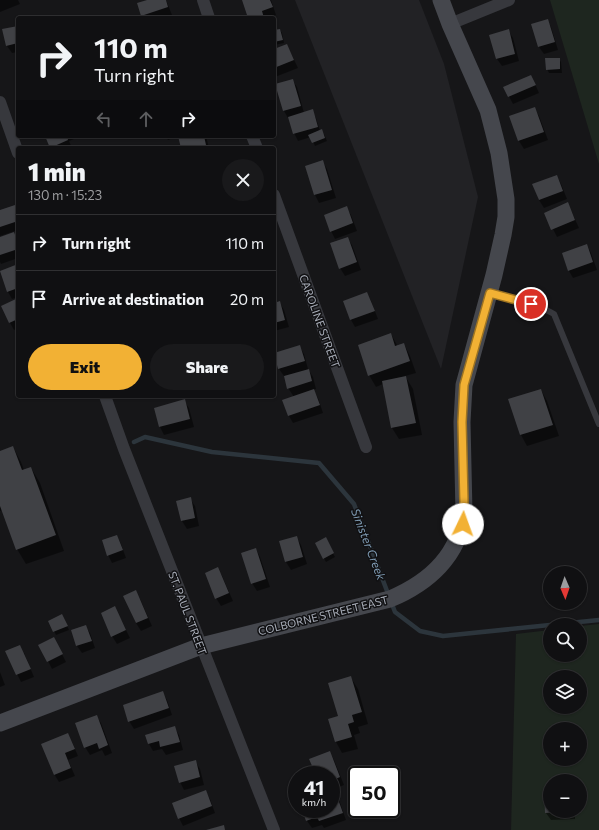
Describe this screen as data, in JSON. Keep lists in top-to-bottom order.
{
  "streets": {
    "main road": ["COLBORNE STREET EAST"],
    "street": ["CAROLINE STREET", "ST. PAUL STREET"]
  },
  "crossings": [
    ["ST. PAUL STREET", "COLBORNE STREET EAST"]
  ],
  "water": ["Sinister Creek"],
  "north": "bottom",
  "page": {
    "turn": ["110 m", "Turn right"],
    "heading": ["1 min", "130 m · 15:23"],
    "list": [
      {
        "name": "Turn right",
        "value": "110 m"
      },
      {
        "name": "Arrive at destination",
        "value": "20 m"
      }
    ],
    "buttons": ["Exit", "Share"],
    "map_buttons": ["+", "−"],
    "speed": "41 km/h",
    "limit": "50"
  }
}
